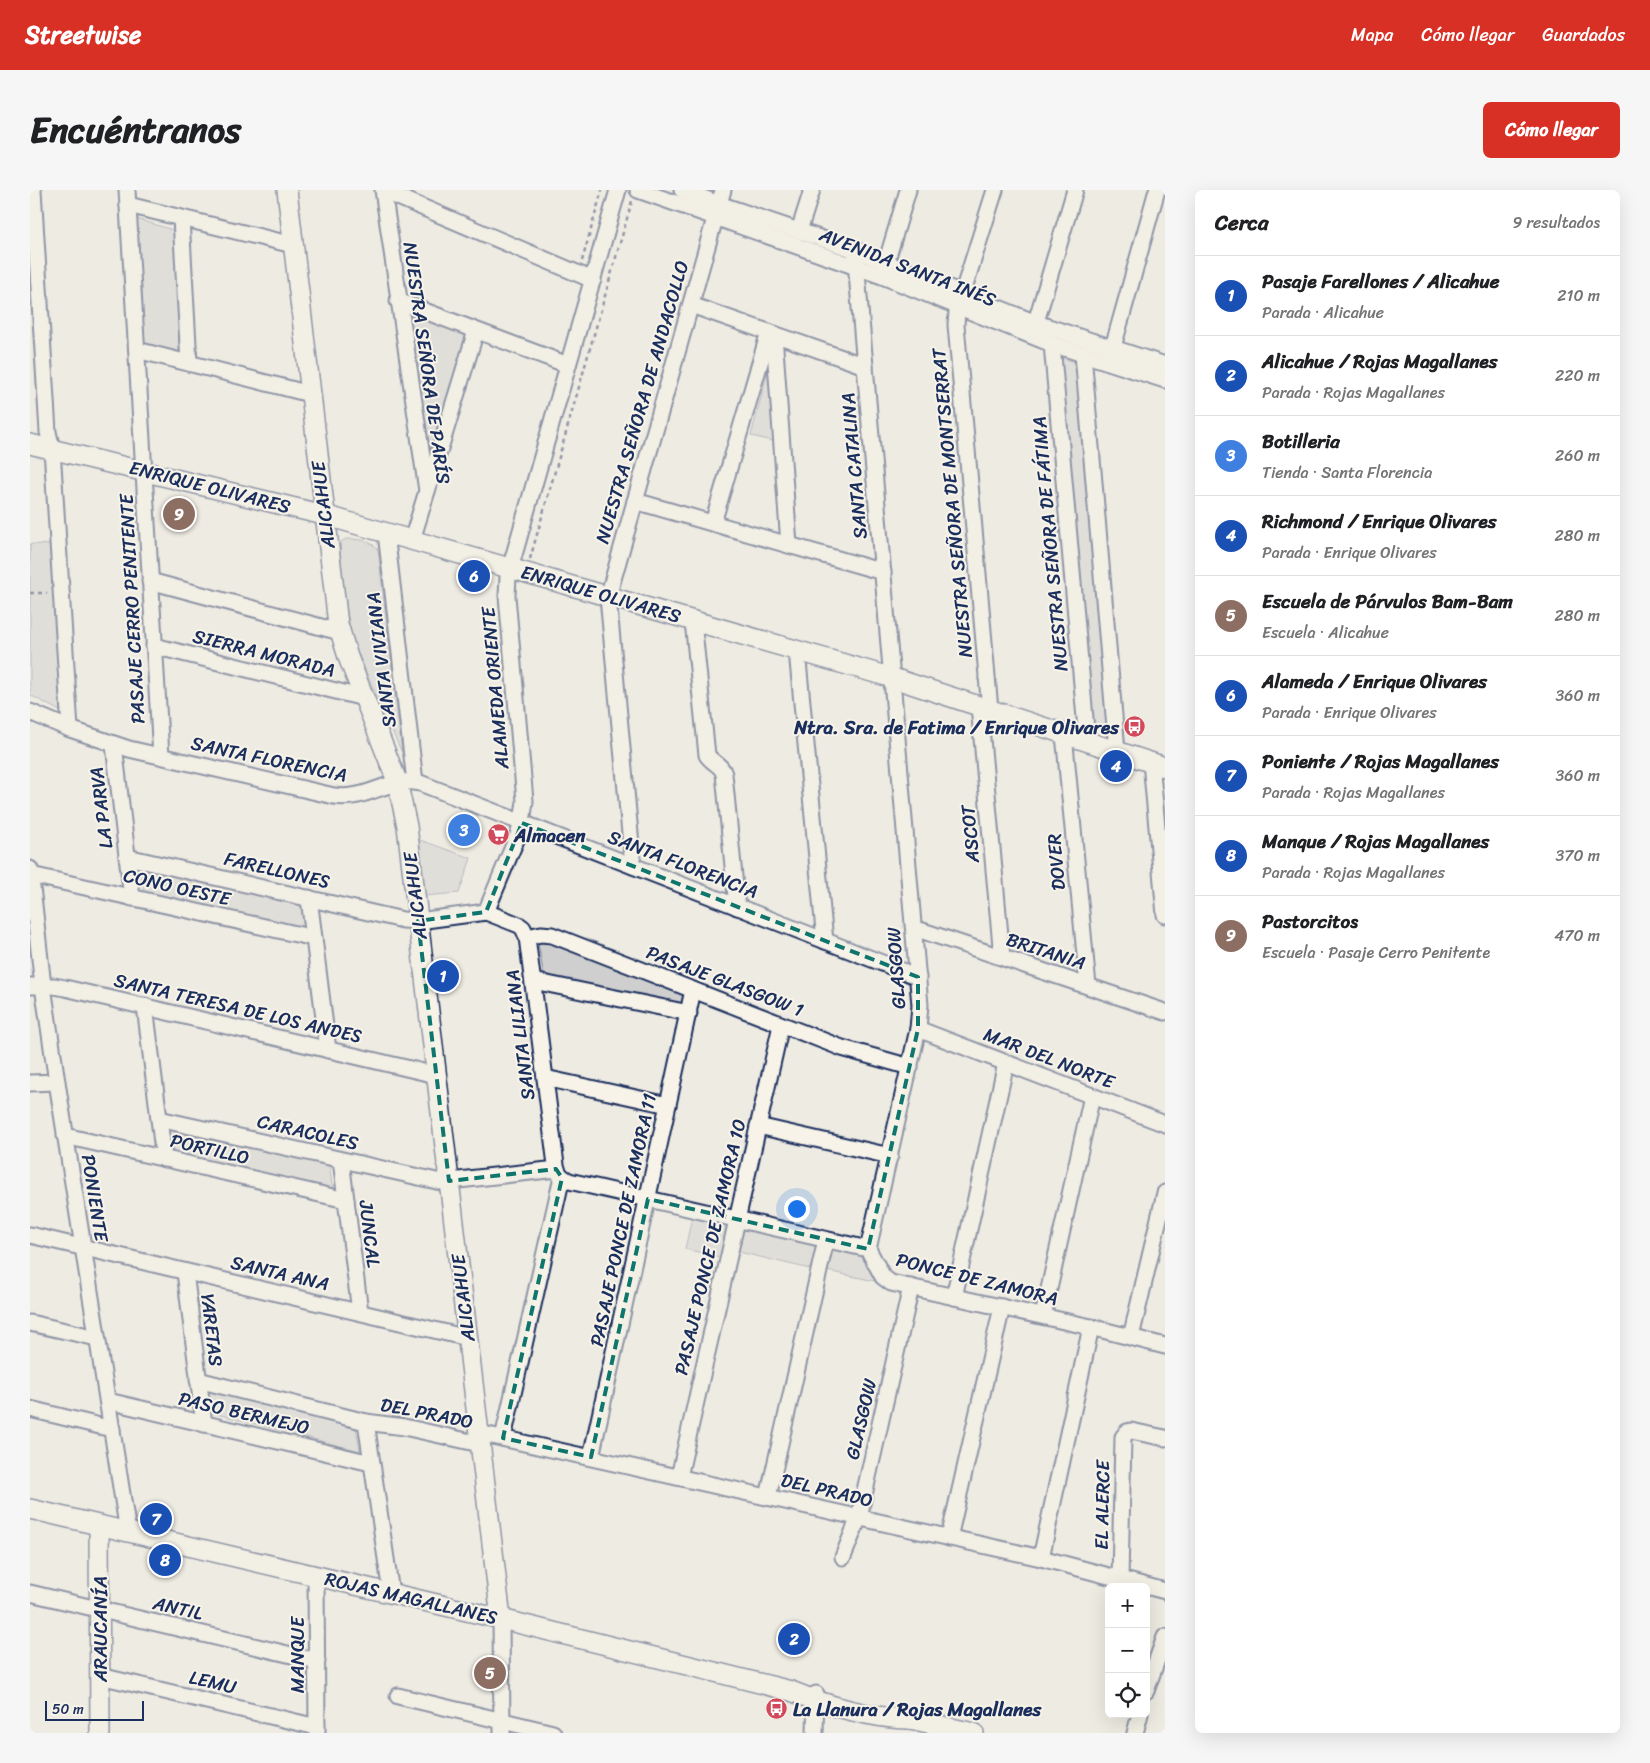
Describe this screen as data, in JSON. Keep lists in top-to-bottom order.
{
  "streets": {
    "street": [
      "AVENIDA SANTA INÉS",
      "NUESTRA SEÑORA DE PARÍS",
      "NUESTRA SEÑORA DE ANDACOLLO",
      "SANTA CATALINA",
      "ENRIQUE OLIVARES",
      "NUESTRA SEÑORA DE MONTSERRAT",
      "ALICAHUE",
      "NUESTRA SEÑORA DE FÁTIMA",
      "PASAJE CERRO PENITENTE",
      "SIERRA MORADA",
      "SANTA VIVIANA",
      "ALAMEDA ORIENTE",
      "SANTA FLORENCIA",
      "LA PARVA",
      "ASCOT",
      "DOVER",
      "FARELLONES",
      "CONO OESTE",
      "BRITANIA",
      "GLASGOW",
      "PASAJE GLASGOW 1",
      "SANTA TERESA DE LOS ANDES",
      "SANTA LILIANA",
      "MAR DEL NORTE",
      "CARACOLES",
      "PORTILLO",
      "PONIENTE",
      "PASAJE PONCE DE ZAMORA 11",
      "JUNCAL",
      "PASAJE PONCE DE ZAMORA 10",
      "SANTA ANA",
      "PONCE DE ZAMORA",
      "YARETAS",
      "PASO BERMEJO",
      "DEL PRADO",
      "EL ALERCE",
      "ROJAS MAGALLANES",
      "ANTIL",
      "ARAUCANÍA",
      "MANQUE",
      "LEMU"
    ]
  },
  "crossings": [
    ["AVENIDA SANTA INÉS", "NUESTRA SEÑORA DE ANDACOLLO"],
    ["AVENIDA SANTA INÉS", "SANTA CATALINA"],
    ["AVENIDA SANTA INÉS", "NUESTRA SEÑORA DE MONTSERRAT"],
    ["AVENIDA SANTA INÉS", "NUESTRA SEÑORA DE FÁTIMA"],
    ["NUESTRA SEÑORA DE PARÍS", "ENRIQUE OLIVARES"],
    ["NUESTRA SEÑORA DE ANDACOLLO", "ENRIQUE OLIVARES"],
    ["SANTA CATALINA", "ENRIQUE OLIVARES"],
    ["SANTA CATALINA", "GLASGOW"],
    ["ENRIQUE OLIVARES", "NUESTRA SEÑORA DE MONTSERRAT"],
    ["ENRIQUE OLIVARES", "ALICAHUE"],
    ["ENRIQUE OLIVARES", "NUESTRA SEÑORA DE FÁTIMA"],
    ["ENRIQUE OLIVARES", "PASAJE CERRO PENITENTE"],
    ["ENRIQUE OLIVARES", "SANTA VIVIANA"],
    ["ENRIQUE OLIVARES", "ALAMEDA ORIENTE"],
    ["ENRIQUE OLIVARES", "ASCOT"],
    ["ENRIQUE OLIVARES", "DOVER"],
    ["ENRIQUE OLIVARES", "GLASGOW"],
    ["NUESTRA SEÑORA DE MONTSERRAT", "ASCOT"],
    ["ALICAHUE", "SIERRA MORADA"],
    ["ALICAHUE", "SANTA VIVIANA"],
    ["ALICAHUE", "SANTA FLORENCIA"],
    ["ALICAHUE", "FARELLONES"],
    ["ALICAHUE", "SANTA TERESA DE LOS ANDES"],
    ["ALICAHUE", "CARACOLES"],
    ["ALICAHUE", "SANTA ANA"],
    ["ALICAHUE", "DEL PRADO"],
    ["ALICAHUE", "ROJAS MAGALLANES"],
    ["PASAJE CERRO PENITENTE", "SIERRA MORADA"],
    ["PASAJE CERRO PENITENTE", "SANTA FLORENCIA"],
    ["SANTA VIVIANA", "SANTA FLORENCIA"],
    ["ALAMEDA ORIENTE", "SANTA FLORENCIA"],
    ["SANTA FLORENCIA", "LA PARVA"],
    ["SANTA FLORENCIA", "GLASGOW"],
    ["LA PARVA", "FARELLONES"],
    ["LA PARVA", "CONO OESTE"],
    ["ASCOT", "BRITANIA"],
    ["DOVER", "BRITANIA"],
    ["CONO OESTE", "PONIENTE"],
    ["BRITANIA", "GLASGOW"],
    ["GLASGOW", "PASAJE GLASGOW 1"],
    ["GLASGOW", "MAR DEL NORTE"],
    ["GLASGOW", "PONCE DE ZAMORA"],
    ["GLASGOW", "DEL PRADO"],
    ["PASAJE GLASGOW 1", "SANTA LILIANA"],
    ["PASAJE GLASGOW 1", "PASAJE PONCE DE ZAMORA 11"],
    ["PASAJE GLASGOW 1", "PASAJE PONCE DE ZAMORA 10"],
    ["SANTA TERESA DE LOS ANDES", "PONIENTE"],
    ["SANTA LILIANA", "CARACOLES"],
    ["SANTA LILIANA", "DEL PRADO"],
    ["CARACOLES", "JUNCAL"],
    ["PORTILLO", "PONIENTE"],
    ["PORTILLO", "JUNCAL"],
    ["PONIENTE", "SANTA ANA"],
    ["PONIENTE", "PASO BERMEJO"],
    ["PONIENTE", "ROJAS MAGALLANES"],
    ["PASAJE PONCE DE ZAMORA 11", "DEL PRADO"],
    ["JUNCAL", "SANTA ANA"],
    ["PASAJE PONCE DE ZAMORA 10", "DEL PRADO"],
    ["SANTA ANA", "YARETAS"],
    ["YARETAS", "PASO BERMEJO"],
    ["YARETAS", "DEL PRADO"],
    ["DEL PRADO", "EL ALERCE"],
    ["ROJAS MAGALLANES", "ARAUCANÍA"],
    ["ROJAS MAGALLANES", "MANQUE"],
    ["ANTIL", "ARAUCANÍA"],
    ["ANTIL", "MANQUE"],
    ["ARAUCANÍA", "LEMU"],
    ["MANQUE", "LEMU"]
  ],
  "places": {
    "bus stop": ["Ntra. Sra. de Fatima / Enrique Olivares", "La Llanura / Rojas Magallanes"],
    "supermarket": ["Almacen"]
  },
  "scale_bar": "50 m",
  "page": {
    "header": "Streetwise",
    "nav": ["Mapa", "Cómo llegar", "Guardados"],
    "title": "Encuéntranos",
    "buttons": "Cómo llegar",
    "heading": ["Cerca", "9 resultados"],
    "list": [
      {
        "mark": "1",
        "name": "Pasaje Farellones / Alicahue",
        "note": "Parada · Alicahue",
        "value": "210 m"
      },
      {
        "mark": "2",
        "name": "Alicahue / Rojas Magallanes",
        "note": "Parada · Rojas Magallanes",
        "value": "220 m"
      },
      {
        "mark": "3",
        "name": "Botilleria",
        "note": "Tienda · Santa Florencia",
        "value": "260 m"
      },
      {
        "mark": "4",
        "name": "Richmond / Enrique Olivares",
        "note": "Parada · Enrique Olivares",
        "value": "280 m"
      },
      {
        "mark": "5",
        "name": "Escuela de Párvulos Bam-Bam",
        "note": "Escuela · Alicahue",
        "value": "280 m"
      },
      {
        "mark": "6",
        "name": "Alameda / Enrique Olivares",
        "note": "Parada · Enrique Olivares",
        "value": "360 m"
      },
      {
        "mark": "7",
        "name": "Poniente / Rojas Magallanes",
        "note": "Parada · Rojas Magallanes",
        "value": "360 m"
      },
      {
        "mark": "8",
        "name": "Manque / Rojas Magallanes",
        "note": "Parada · Rojas Magallanes",
        "value": "370 m"
      },
      {
        "mark": "9",
        "name": "Pastorcitos",
        "note": "Escuela · Pasaje Cerro Penitente",
        "value": "470 m"
      }
    ],
    "pins": [
      "9",
      "6",
      "4",
      "3",
      "1",
      "7",
      "8",
      "2",
      "5"
    ],
    "map_buttons": ["+", "−"],
    "scale": "50 m"
  }
}
